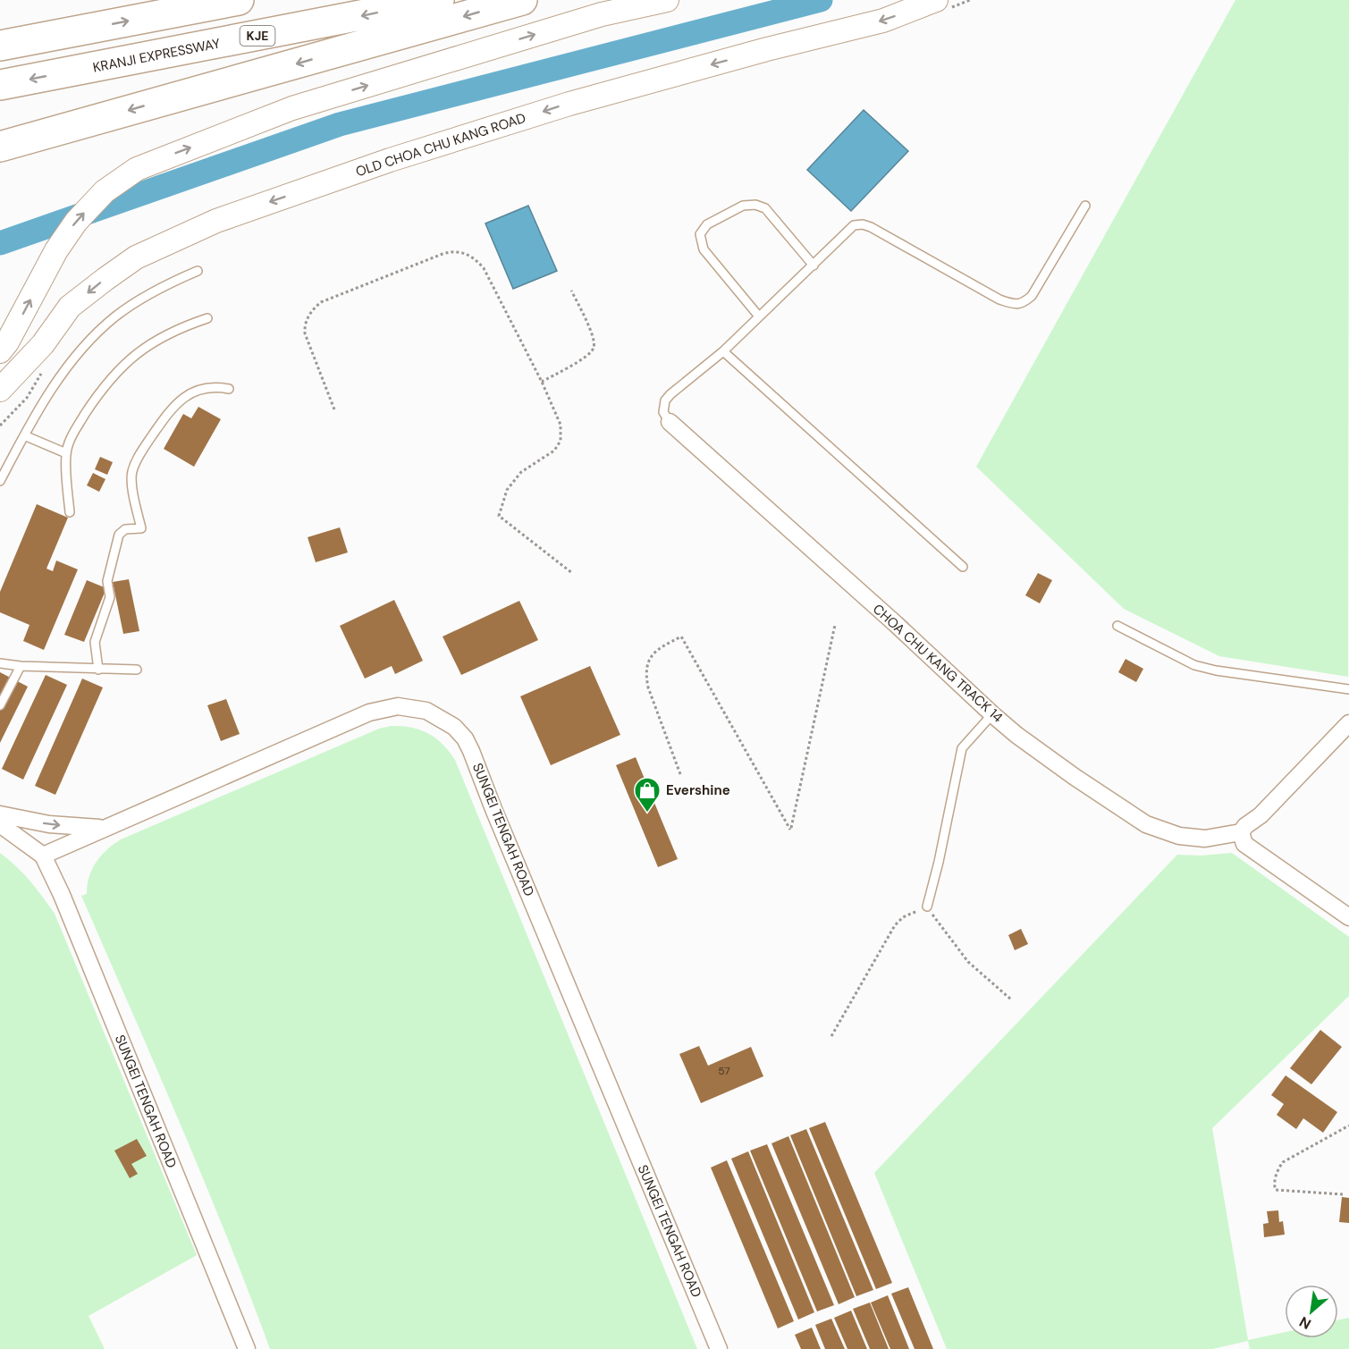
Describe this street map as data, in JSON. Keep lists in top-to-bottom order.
{
  "streets": {
    "highway": ["KJE", "KRANJI EXPRESSWAY"],
    "main road": ["OLD CHOA CHU KANG ROAD"],
    "street": ["CHOA CHU KANG TRACK 14", "SUNGEI TENGAH ROAD"]
  },
  "places": {
    "shop": ["Evershine"]
  },
  "house_numbers": ["57"],
  "north": "bottom left"
}
